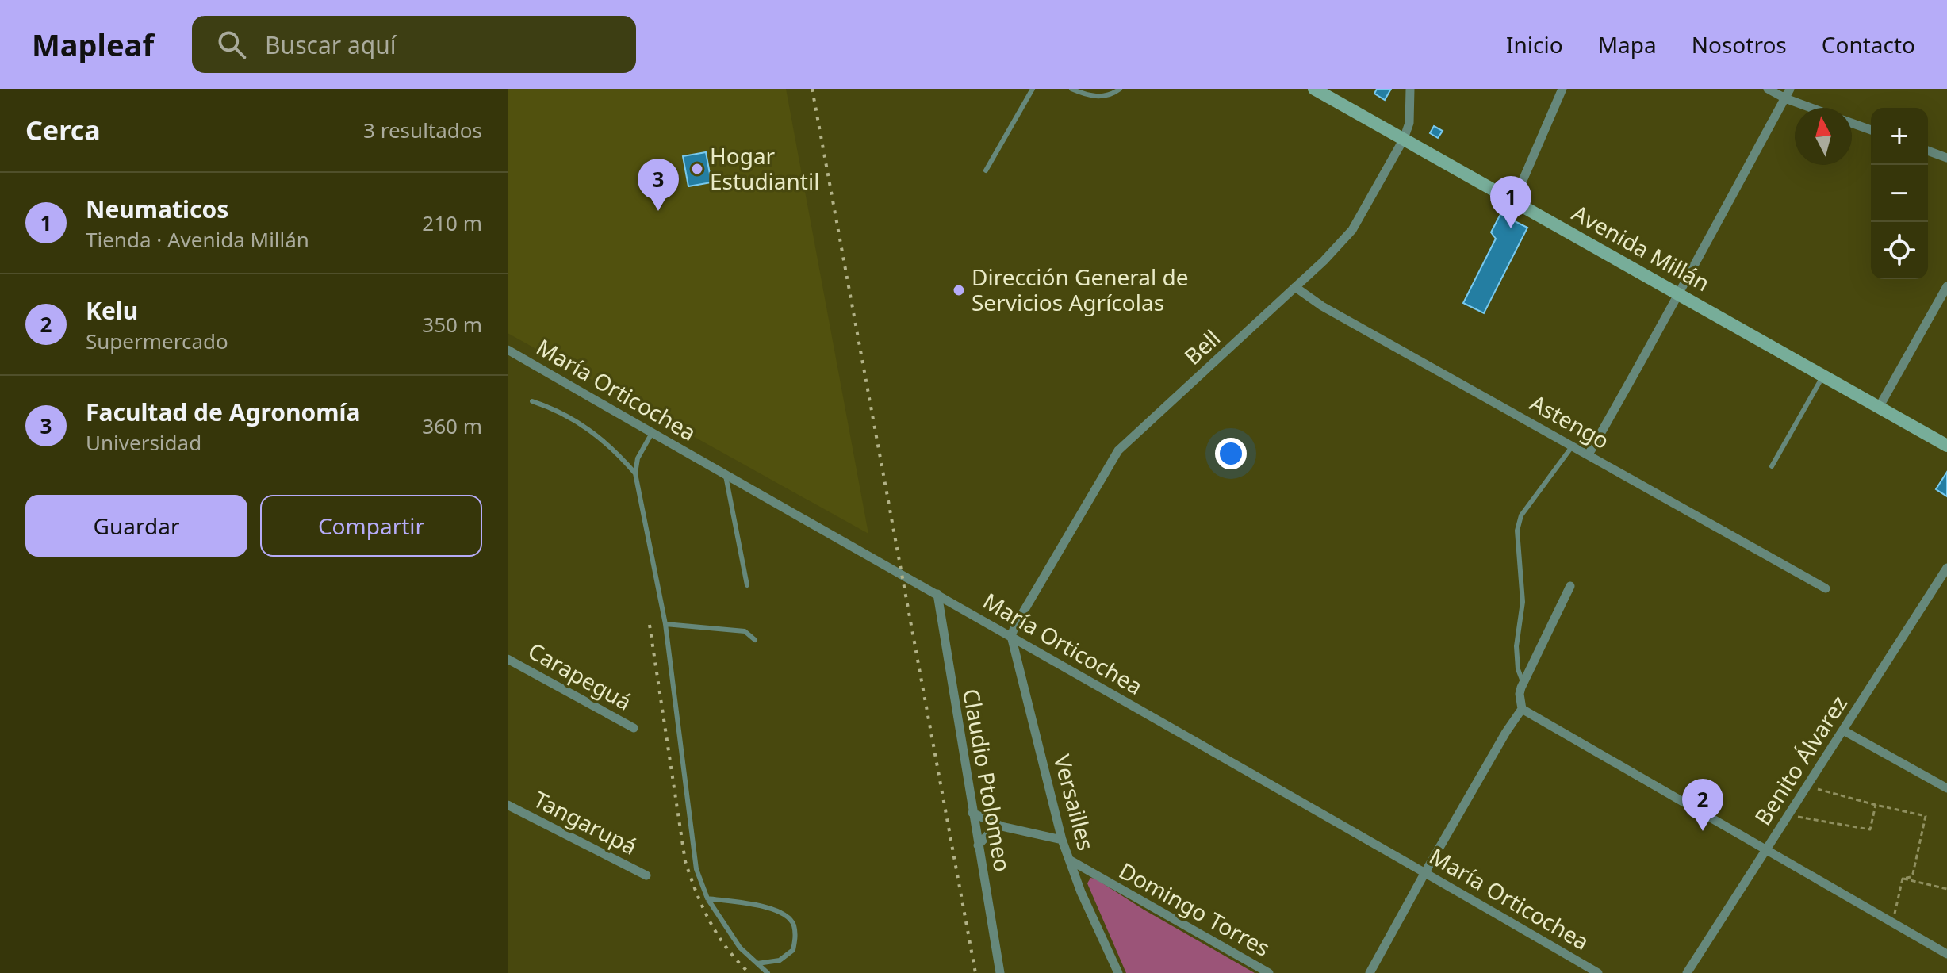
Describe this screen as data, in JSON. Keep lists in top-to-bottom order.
{
  "streets": {
    "main road": ["Avenida Millán"],
    "street": [
      "Bell",
      "María Orticochea",
      "Astengo",
      "Carapeguá",
      "Benito Álvarez",
      "Claudio Ptolomeo",
      "Versailles",
      "Tangarupá",
      "Domingo Torres"
    ]
  },
  "crossings": [
    ["Avenida Millán", "Bell"],
    ["Bell", "María Orticochea"],
    ["Bell", "Astengo"],
    ["Bell", "Versailles"],
    ["María Orticochea", "Claudio Ptolomeo"],
    ["María Orticochea", "Versailles"],
    ["Versailles", "Domingo Torres"]
  ],
  "places": ["Hogar Estudiantil", "Dirección General de Servicios Agrícolas"],
  "north": "top",
  "page": {
    "header": "Mapleaf",
    "search": "Buscar aquí",
    "nav": [
      "Inicio",
      "Mapa",
      "Nosotros",
      "Contacto"
    ],
    "heading": ["Cerca", "3 resultados"],
    "map_buttons": ["+", "−"],
    "pins": ["3", "1", "2"],
    "list": [
      {
        "mark": "1",
        "name": "Neumaticos",
        "note": "Tienda · Avenida Millán",
        "value": "210 m"
      },
      {
        "mark": "2",
        "name": "Kelu",
        "note": "Supermercado",
        "value": "350 m"
      },
      {
        "mark": "3",
        "name": "Facultad de Agronomía",
        "note": "Universidad",
        "value": "360 m"
      }
    ],
    "buttons": ["Guardar", "Compartir"]
  }
}
